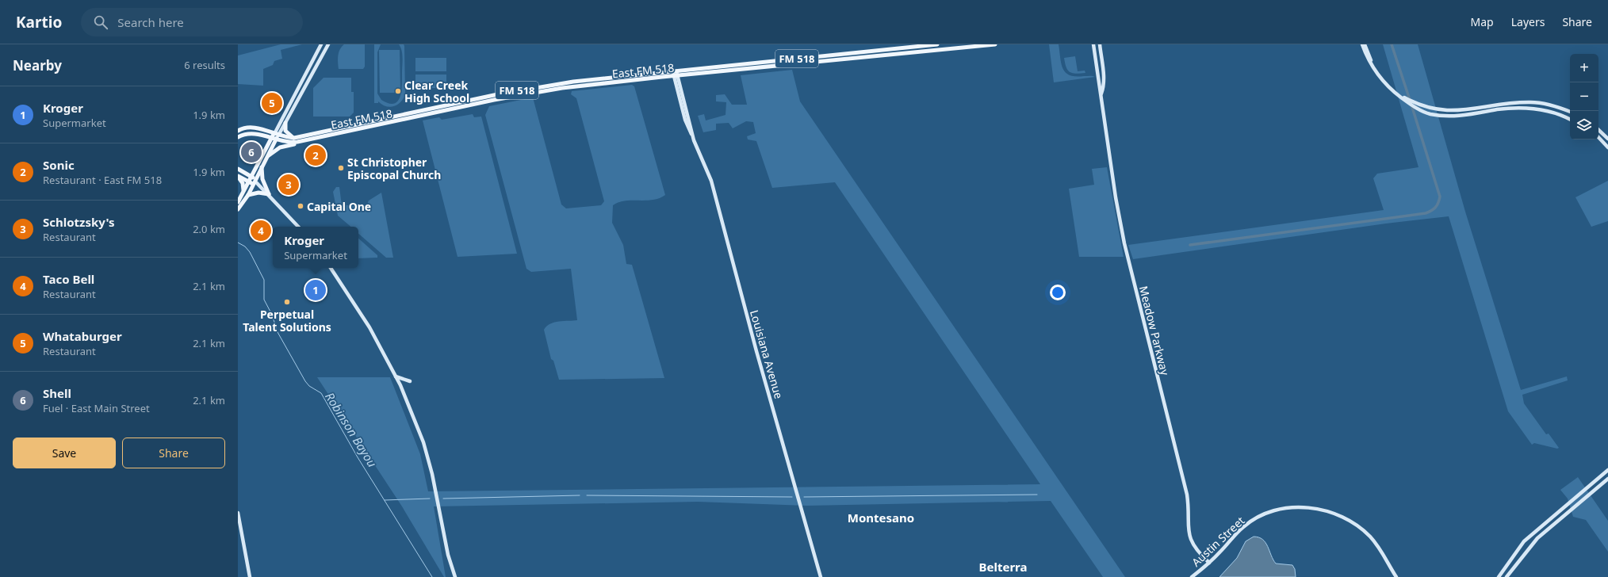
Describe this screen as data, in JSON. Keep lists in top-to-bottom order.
{
  "streets": {
    "main road": ["FM 518", "East FM 518"],
    "street": ["Meadow Parkway", "Louisiana Avenue", "Austin Street"]
  },
  "crossings": [
    ["FM 518", "East FM 518"],
    ["East FM 518", "Louisiana Avenue"],
    ["Meadow Parkway", "Austin Street"]
  ],
  "districts": ["Montesano", "Belterra"],
  "water": ["Robinson Bayou"],
  "places": [
    "Clear Creek High School",
    "St Christopher Episcopal Church",
    "Capital One",
    "Perpetual Talent Solutions"
  ],
  "page": {
    "header": "Kartio",
    "search": "Search here",
    "nav": ["Map", "Layers", "Share"],
    "heading": ["Nearby", "6 results"],
    "map_buttons": ["+", "−"],
    "list": [
      {
        "mark": "1",
        "name": "Kroger",
        "note": "Supermarket",
        "value": "1.9 km"
      },
      {
        "mark": "2",
        "name": "Sonic",
        "note": "Restaurant · East FM 518",
        "value": "1.9 km"
      },
      {
        "mark": "3",
        "name": "Schlotzsky's",
        "note": "Restaurant",
        "value": "2.0 km"
      },
      {
        "mark": "4",
        "name": "Taco Bell",
        "note": "Restaurant",
        "value": "2.1 km"
      },
      {
        "mark": "5",
        "name": "Whataburger",
        "note": "Restaurant",
        "value": "2.1 km"
      },
      {
        "mark": "6",
        "name": "Shell",
        "note": "Fuel · East Main Street",
        "value": "2.1 km"
      }
    ],
    "pins": [
      "5",
      "6",
      "2",
      "3",
      "4",
      "1"
    ],
    "popup": ["Kroger", "Supermarket"],
    "buttons": ["Save", "Share"]
  }
}
